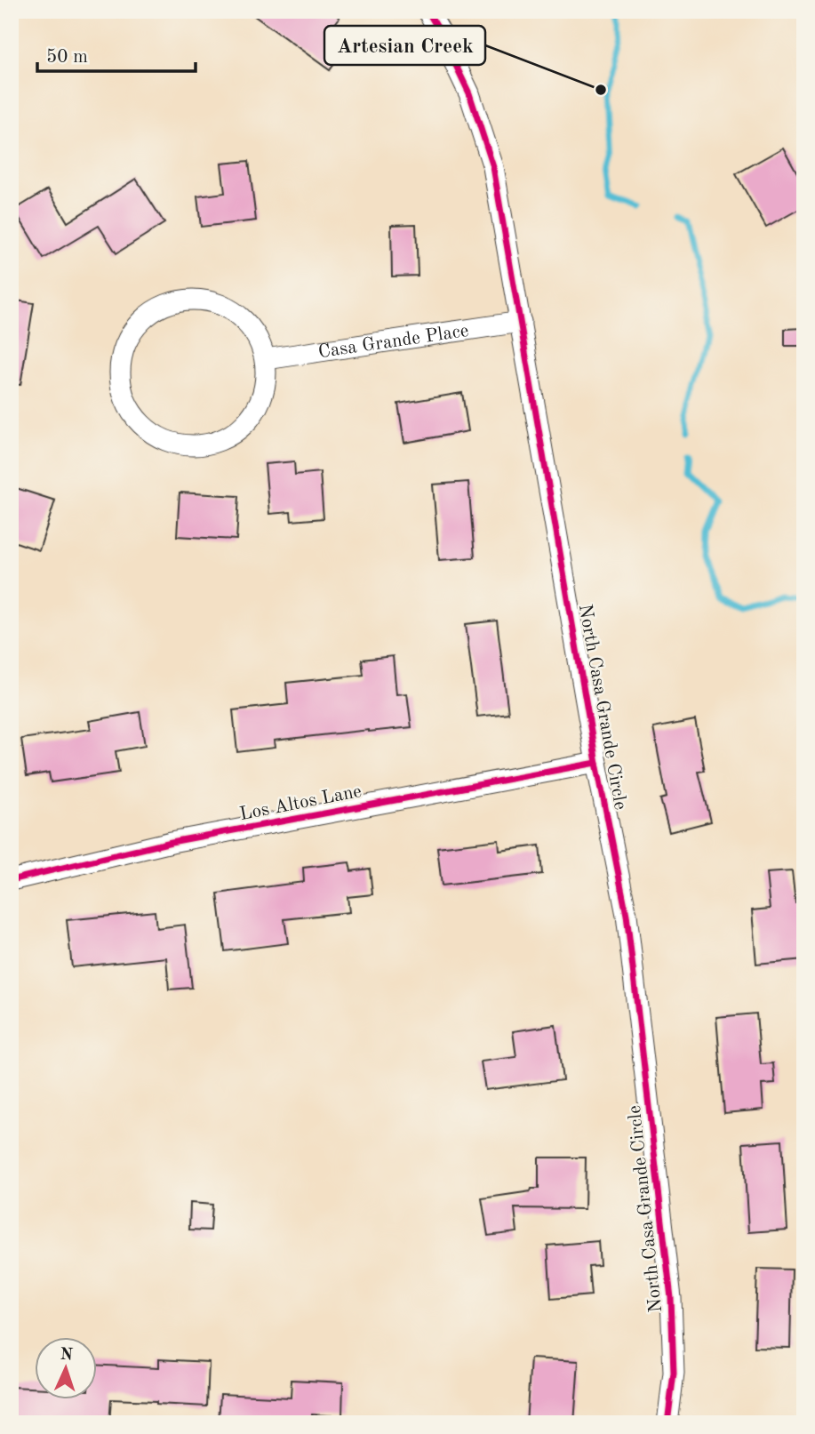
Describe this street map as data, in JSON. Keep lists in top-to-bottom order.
{
  "streets": {
    "street": ["Casa Grande Place", "North Casa Grande Circle", "Los Altos Lane"]
  },
  "crossings": [
    ["Casa Grande Place", "North Casa Grande Circle"],
    ["North Casa Grande Circle", "Los Altos Lane"]
  ],
  "places": ["Artesian Creek"],
  "scale_bar": "50 m",
  "north": "top"
}
